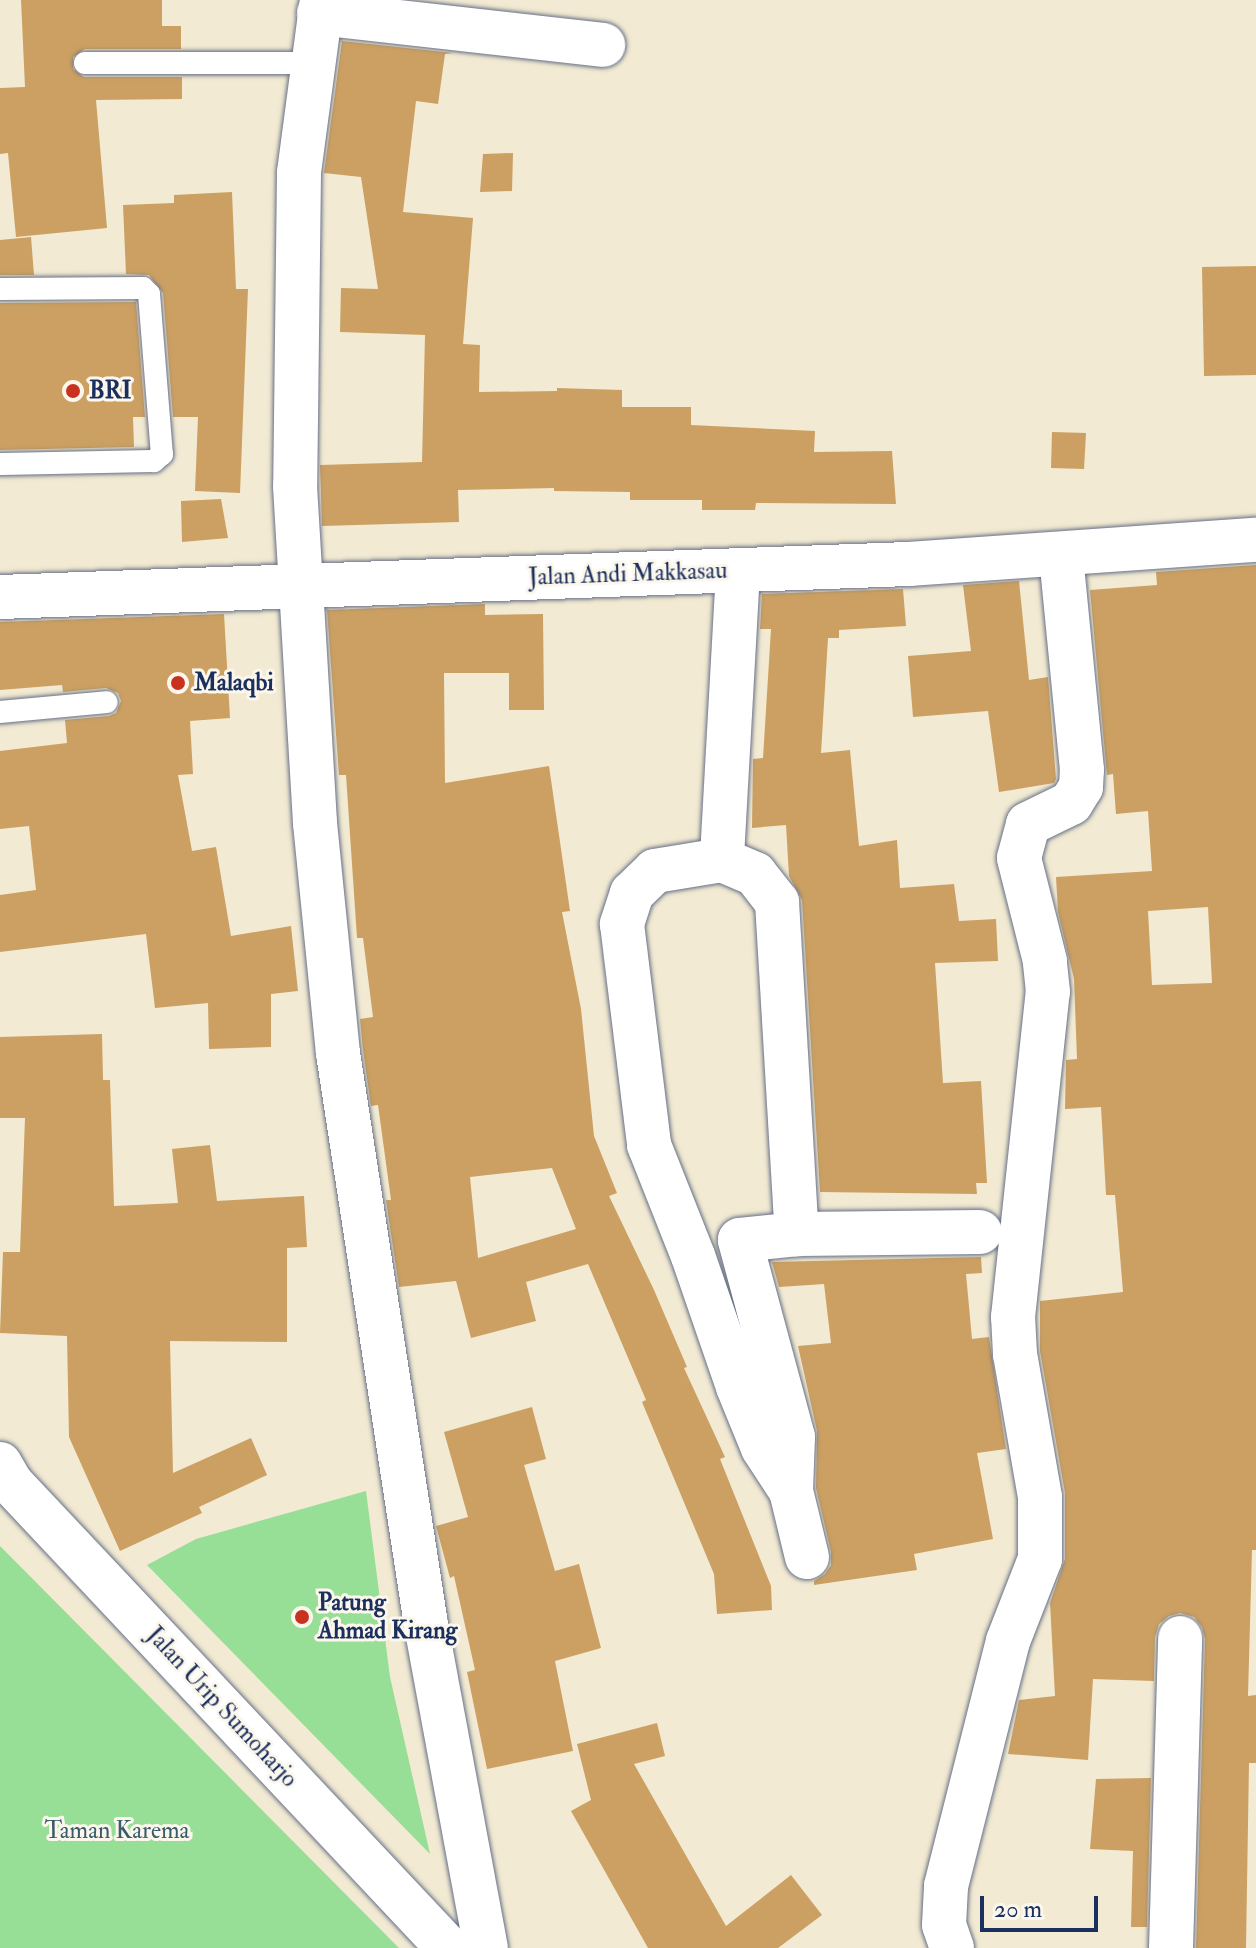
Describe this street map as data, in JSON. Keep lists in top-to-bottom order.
{
  "streets": {
    "street": ["Jalan Andi Makkasau", "Jalan Urip Sumoharjo"]
  },
  "parks": ["Taman Karema"],
  "places": ["BRI", "Malaqbi", "Patung Ahmad Kirang"],
  "scale_bar": "20 m"
}
